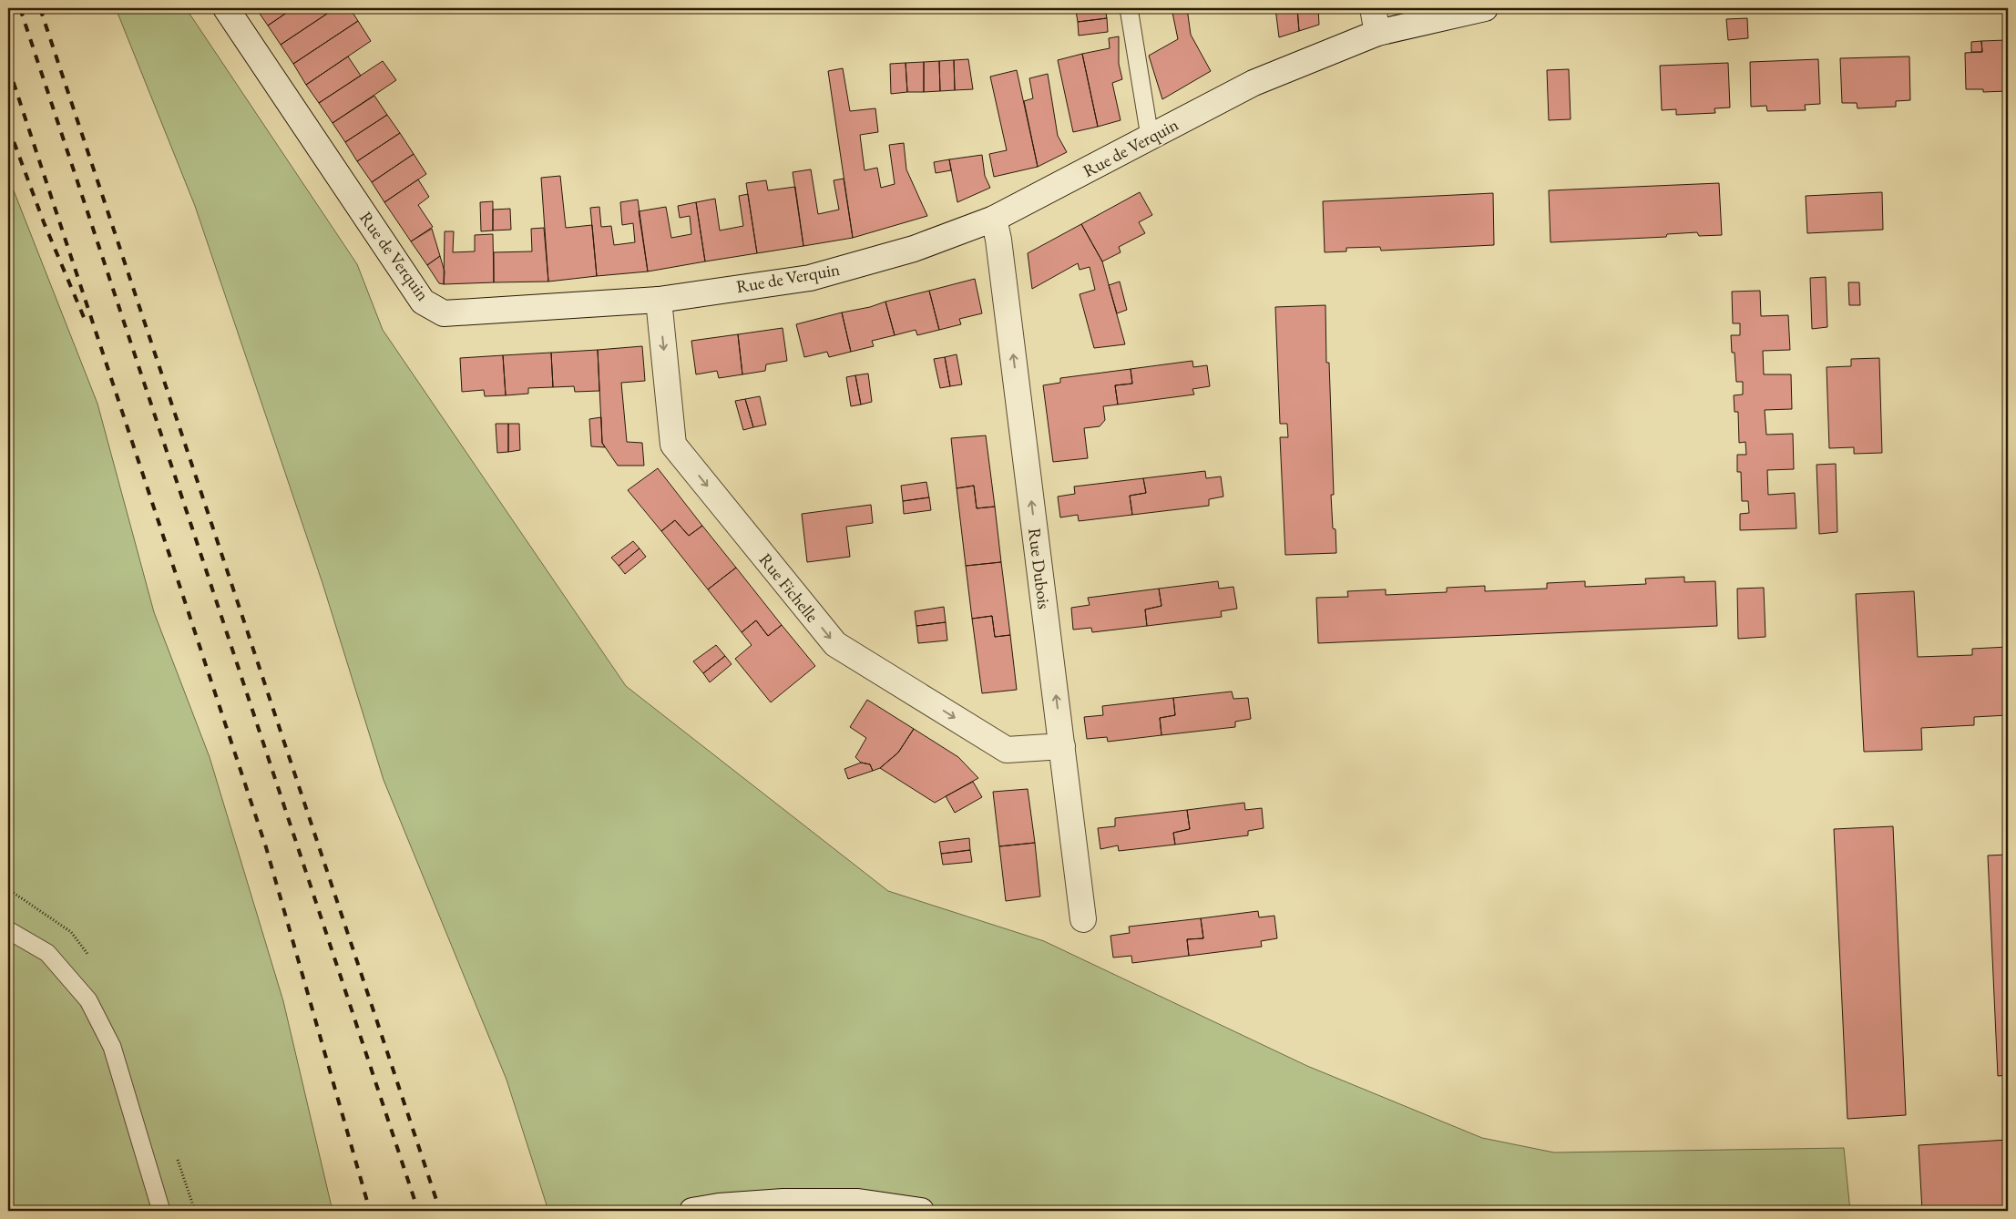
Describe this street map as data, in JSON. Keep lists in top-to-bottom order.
{
  "streets": {
    "street": ["Rue de Verquin", "Rue Dubois", "Rue Fichelle"]
  },
  "crossings": [
    ["Rue de Verquin", "Rue Dubois"],
    ["Rue de Verquin", "Rue Fichelle"],
    ["Rue Dubois", "Rue Fichelle"]
  ],
  "one_way": ["Rue Dubois", "Rue Fichelle"]
}
